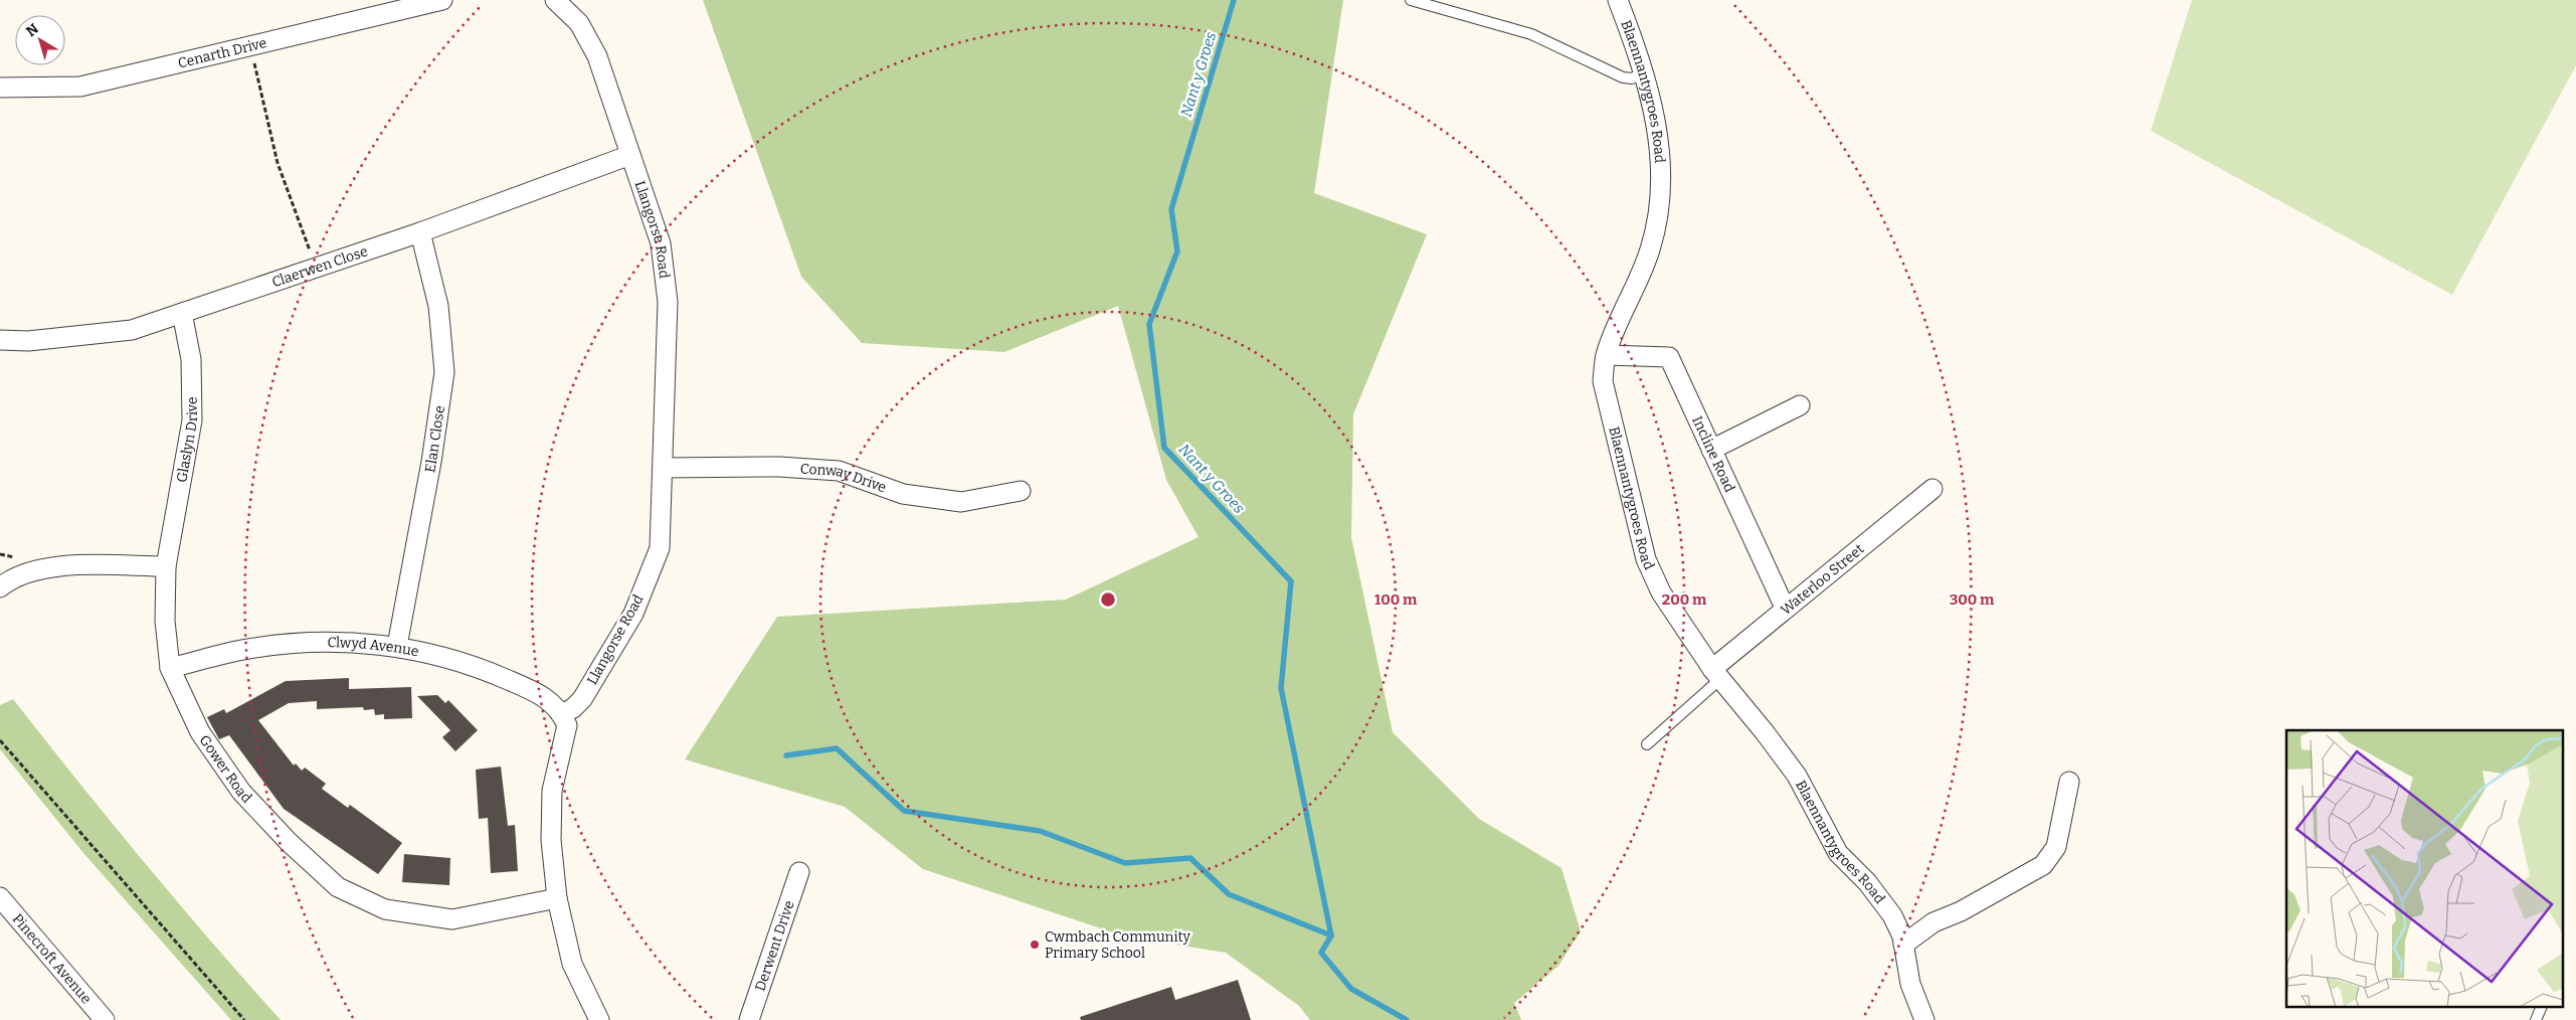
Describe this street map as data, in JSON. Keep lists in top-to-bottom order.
{
  "streets": {
    "street": [
      "Cenarth Drive",
      "Blaennantygroes Road",
      "Llangorse Road",
      "Claerwen Close",
      "Glaslyn Drive",
      "Elan Close",
      "Incline Road",
      "Conway Drive",
      "Waterloo Street",
      "Clwyd Avenue",
      "Gower Road",
      "Derwent Drive",
      "Pinecroft Avenue"
    ]
  },
  "crossings": [
    ["Blaennantygroes Road", "Incline Road"],
    ["Blaennantygroes Road", "Waterloo Street"],
    ["Llangorse Road", "Claerwen Close"],
    ["Llangorse Road", "Conway Drive"],
    ["Llangorse Road", "Clwyd Avenue"],
    ["Claerwen Close", "Glaslyn Drive"],
    ["Claerwen Close", "Elan Close"],
    ["Glaslyn Drive", "Gower Road"],
    ["Elan Close", "Clwyd Avenue"],
    ["Incline Road", "Waterloo Street"],
    ["Clwyd Avenue", "Gower Road"]
  ],
  "water": ["Nant y Groes"],
  "places": ["Cwmbach Community Primary School"],
  "north": "top left",
  "rings": ["100 m", "200 m", "300 m"]
}
